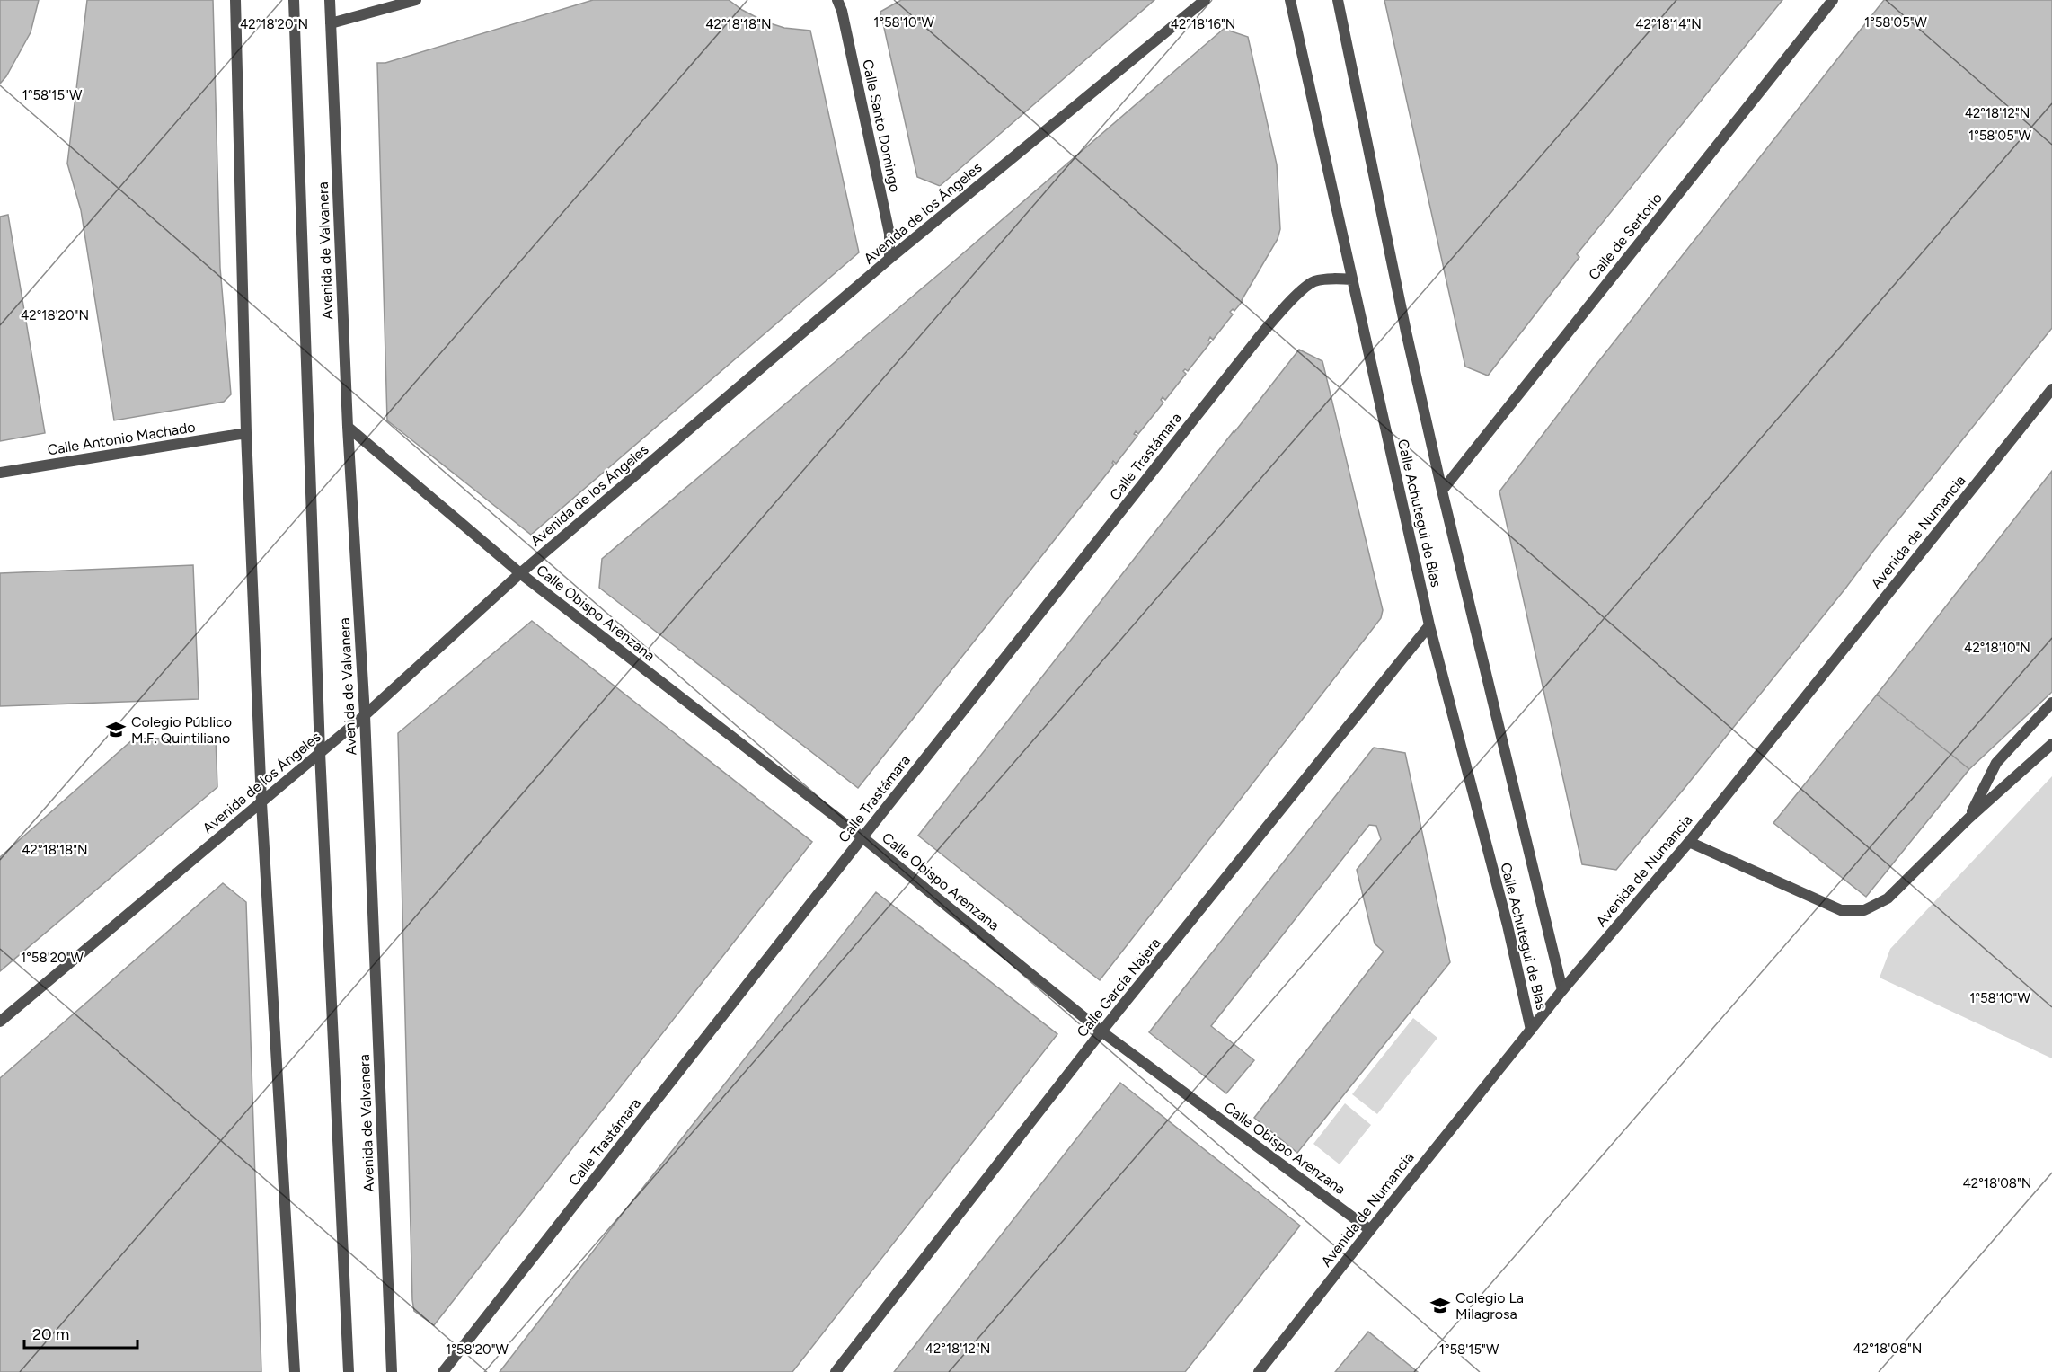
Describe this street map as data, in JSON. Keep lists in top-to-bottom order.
{
  "streets": {
    "street": [
      "Calle Santo Domingo",
      "Avenida de los Ángeles",
      "Calle de Sertorio",
      "Avenida de Valvanera",
      "Calle Antonio Machado",
      "Calle Trastámara",
      "Calle Achutegui de Blas",
      "Avenida de Numancia",
      "Calle Obispo Arenzana",
      "Calle García Nájera"
    ]
  },
  "crossings": [
    ["Calle Santo Domingo", "Avenida de los Ángeles"],
    ["Avenida de los Ángeles", "Avenida de Valvanera"],
    ["Avenida de los Ángeles", "Calle Obispo Arenzana"],
    ["Calle de Sertorio", "Calle Achutegui de Blas"],
    ["Avenida de Valvanera", "Calle Obispo Arenzana"],
    ["Calle Trastámara", "Calle Achutegui de Blas"],
    ["Calle Trastámara", "Calle Obispo Arenzana"],
    ["Calle Achutegui de Blas", "Avenida de Numancia"],
    ["Calle Achutegui de Blas", "Calle García Nájera"],
    ["Avenida de Numancia", "Calle Obispo Arenzana"],
    ["Calle Obispo Arenzana", "Calle García Nájera"]
  ],
  "places": {
    "school or university": ["Colegio Público M.F. Quintiliano", "Colegio La Milagrosa"]
  },
  "scale_bar": "20 m",
  "coordinates": [
    "1°58'05\"W",
    "1°58'10\"W",
    "42°18'20\"N",
    "42°18'18\"N",
    "42°18'16\"N",
    "42°18'14\"N",
    "1°58'15\"W",
    "42°18'12\"N",
    "42°18'10\"N",
    "1°58'20\"W",
    "42°18'08\"N"
  ]
}
